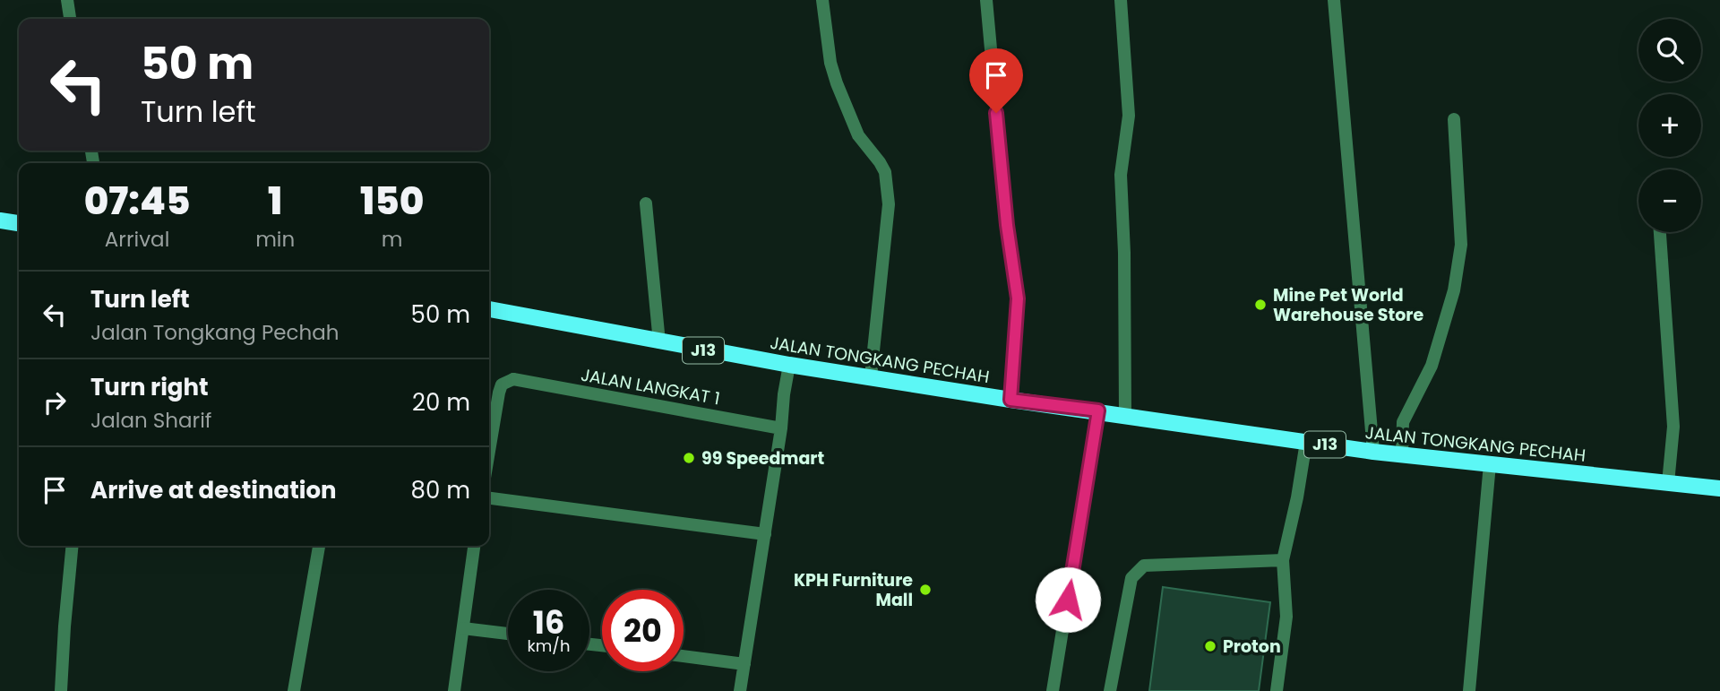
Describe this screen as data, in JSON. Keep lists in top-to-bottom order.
{
  "streets": {
    "main road": ["J13", "JALAN TONGKANG PECHAH"],
    "street": ["JALAN LANGKAT 1"]
  },
  "places": [
    "Mine Pet World Warehouse Store",
    "99 Speedmart",
    "KPH Furniture Mall",
    "Proton"
  ],
  "page": {
    "map_buttons": ["+", "−"],
    "turn": ["50 m", "Turn left"],
    "eta": [
      "07:45",
      "Arrival",
      "1",
      "min",
      "150",
      "m"
    ],
    "list": [
      {
        "name": "Turn left",
        "note": "Jalan Tongkang Pechah",
        "value": "50 m"
      },
      {
        "name": "Turn right",
        "note": "Jalan Sharif",
        "value": "20 m"
      },
      {
        "name": "Arrive at destination",
        "value": "80 m"
      }
    ],
    "speed": "16 km/h",
    "limit": "20"
  }
}
